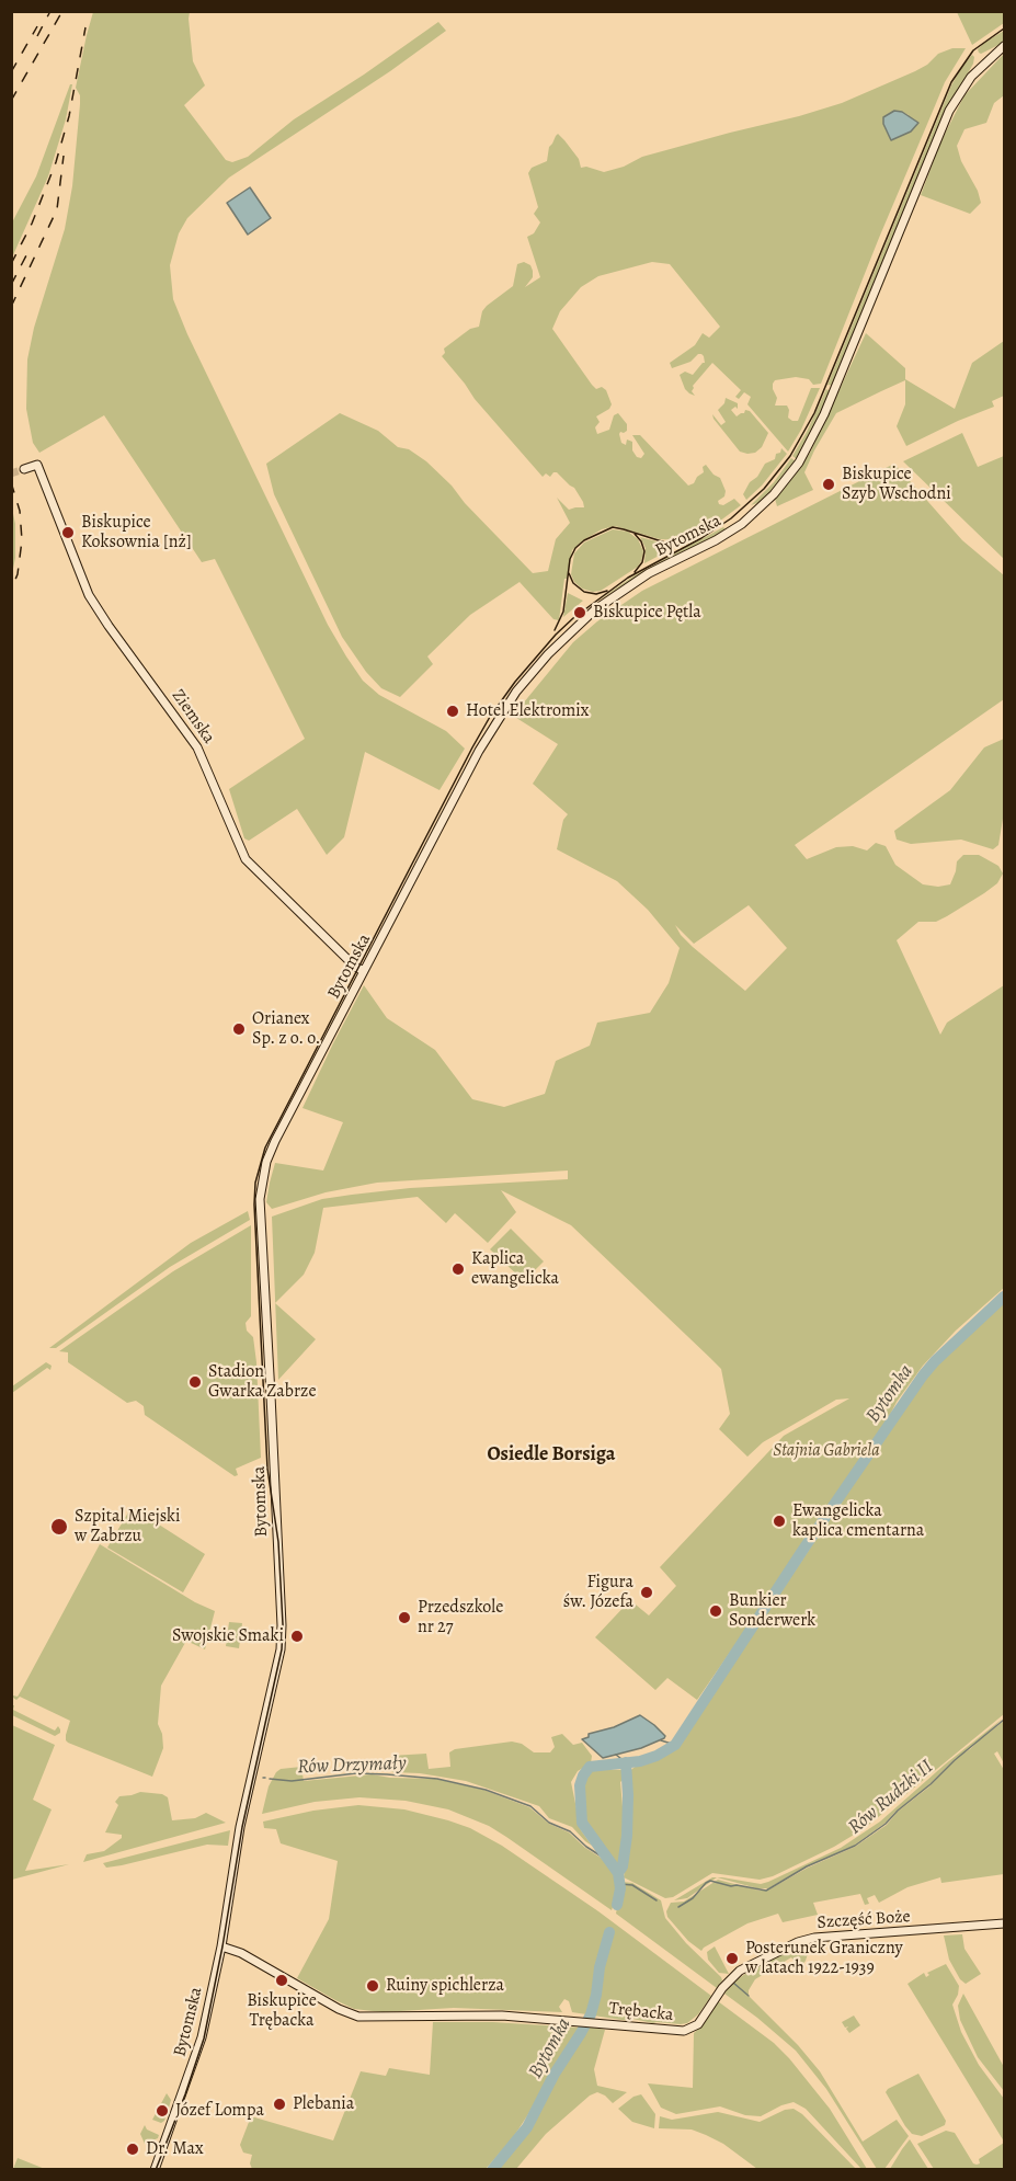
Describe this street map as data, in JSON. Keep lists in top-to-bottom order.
{
  "streets": {
    "street": [
      "Bytomska",
      "Ziemska",
      "Szczęść Boże",
      "Trębacka"
    ]
  },
  "crossings": [
    ["Bytomska", "Ziemska"],
    ["Bytomska", "Trębacka"],
    ["Szczęść Boże", "Trębacka"]
  ],
  "districts": ["Osiedle Borsiga"],
  "water": ["Bytomka", "Rów Drzymały", "Rów Rudzki II"],
  "parks": ["Stajnia Gabriela"],
  "places": [
    "Biskupice Szyb Wschodni",
    "Biskupice Koksownia [nż]",
    "Biskupice Pętla",
    "Hotel Elektromix",
    "Orianex Sp. z o. o.",
    "Kaplica ewangelicka",
    "Stadion Gwarka Zabrze",
    "Ewangelicka kaplica cmentarna",
    "Szpital Miejski w Zabrzu",
    "Figura św. Józefa",
    "Bunkier Sonderwerk",
    "Przedszkole nr 27",
    "Swojskie Smaki",
    "Posterunek Graniczny w latach 1922-1939",
    "Biskupice Trębacka",
    "Ruiny spichlerza",
    "Plebania",
    "Józef Lompa",
    "Dr. Max"
  ]
}
